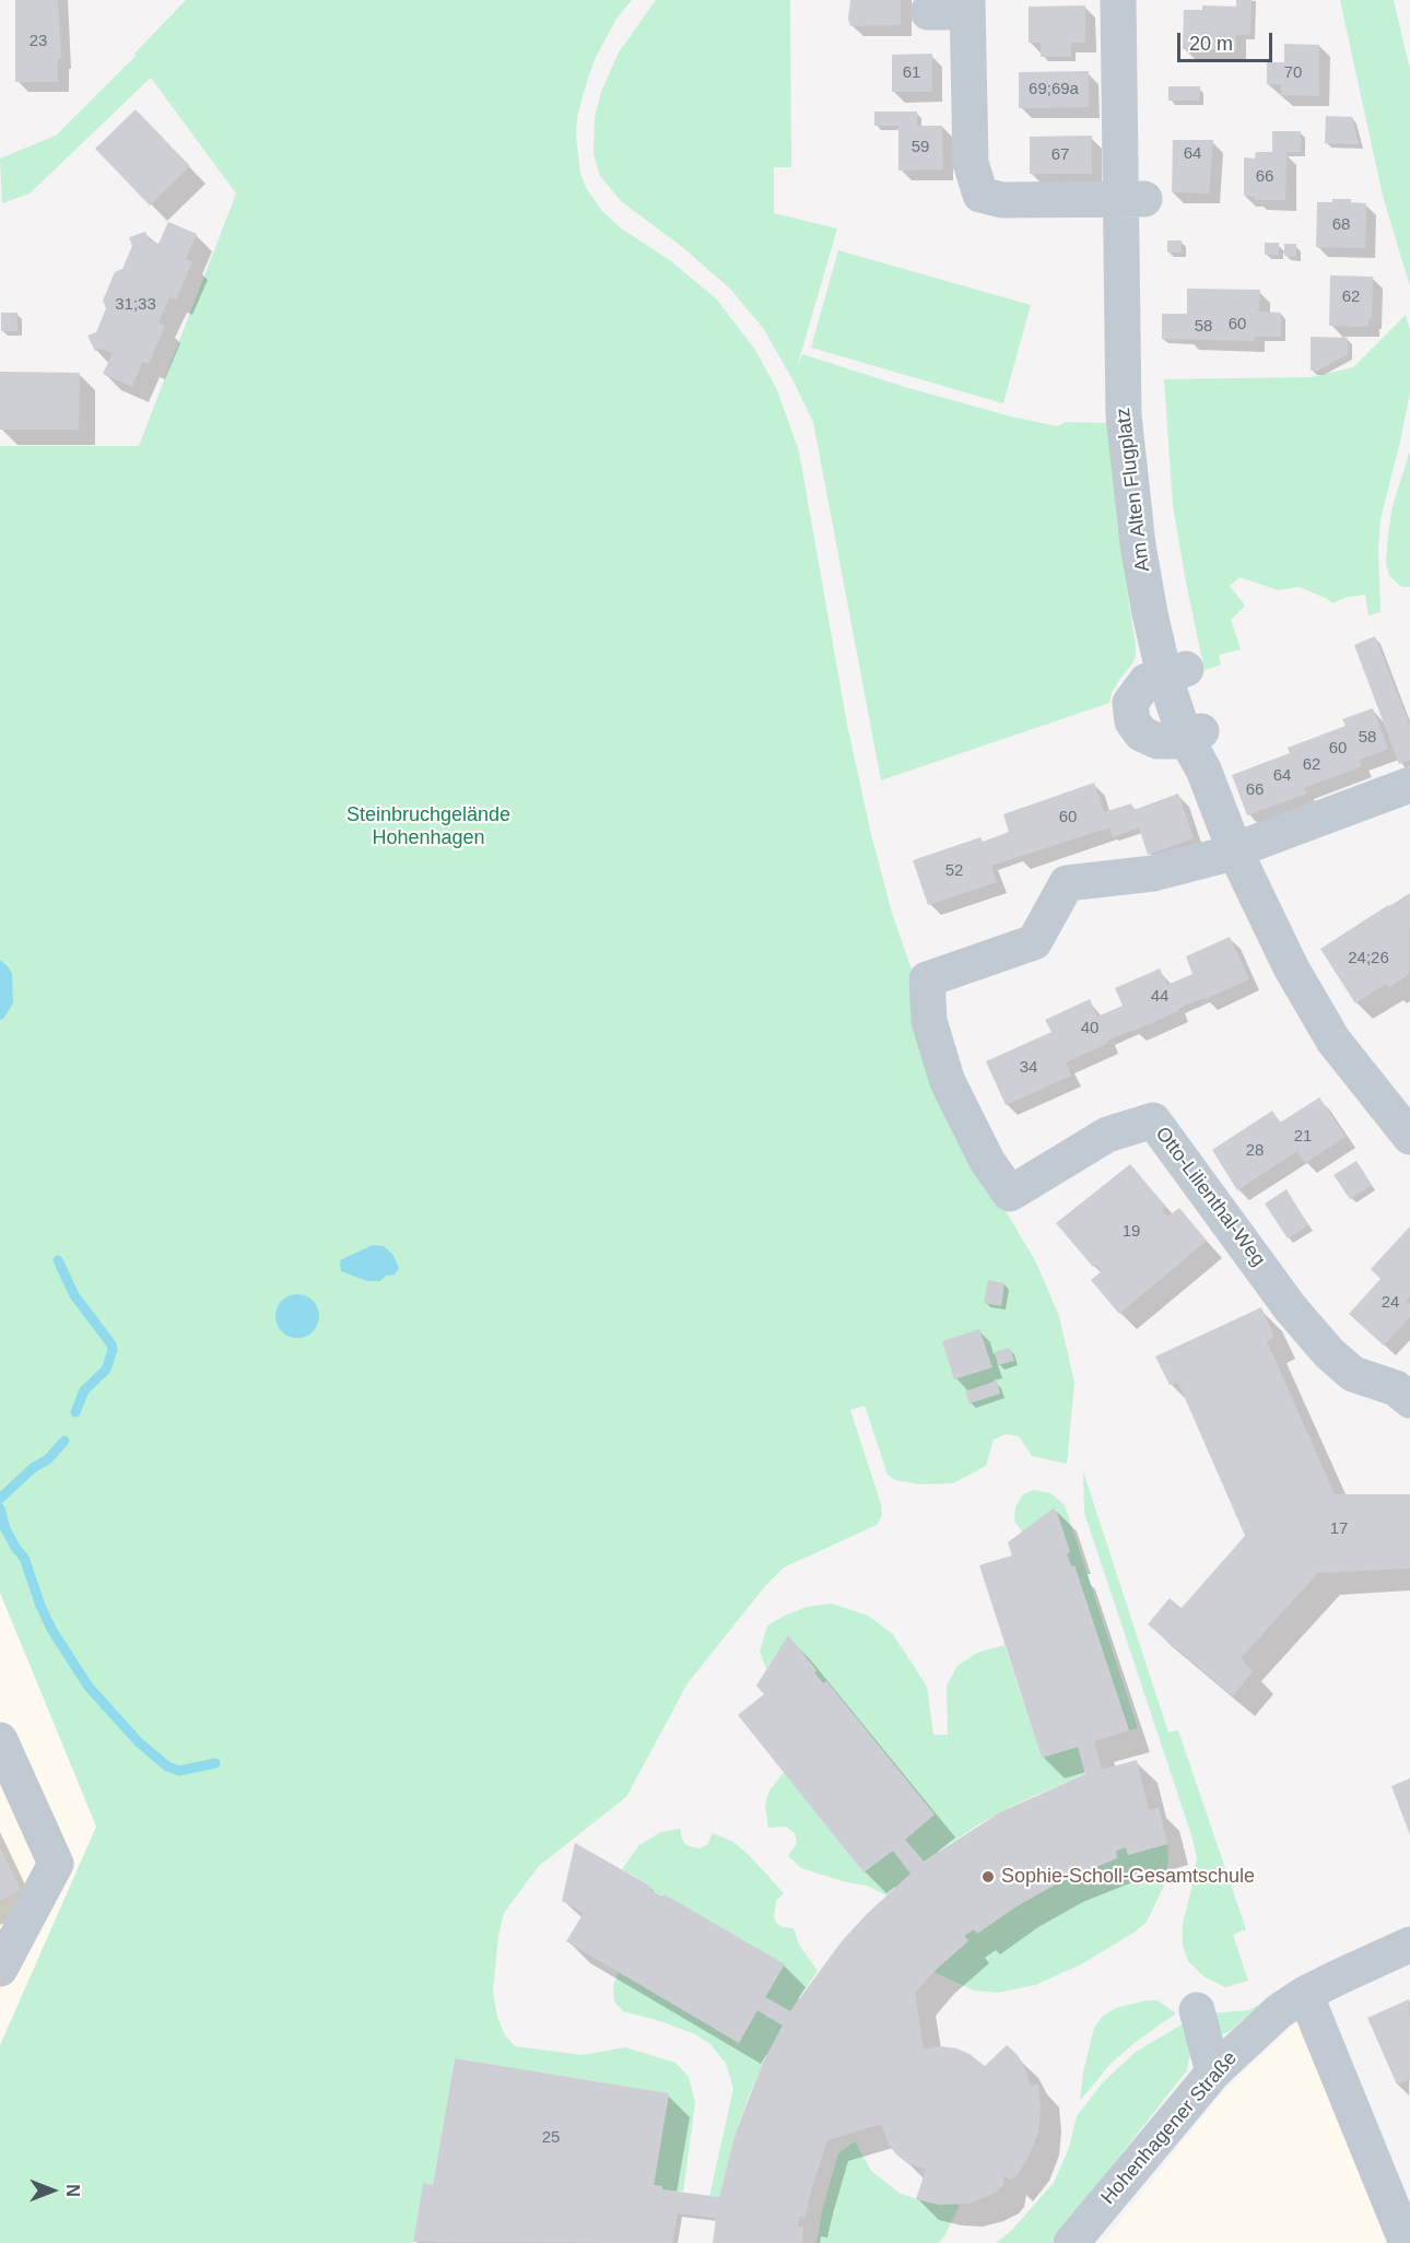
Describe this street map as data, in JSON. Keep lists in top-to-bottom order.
{
  "streets": {
    "street": ["Am Alten Flugplatz", "Otto-Lilienthal-Weg", "Hohenhagener Straße"]
  },
  "crossings": [
    ["Am Alten Flugplatz", "Otto-Lilienthal-Weg"]
  ],
  "parks": ["Steinbruchgelände Hohenhagen"],
  "places": ["Sophie-Scholl-Gesamtschule"],
  "house_numbers": [
    "23",
    "61",
    "70",
    "69;69a",
    "59",
    "64",
    "67",
    "66",
    "68",
    "62",
    "31;33",
    "60",
    "58",
    "58",
    "60",
    "62",
    "64",
    "66",
    "60",
    "52",
    "24;26",
    "44",
    "40",
    "34",
    "21",
    "28",
    "19",
    "24",
    "17",
    "25"
  ],
  "scale_bar": "20 m",
  "north": "right"
}
